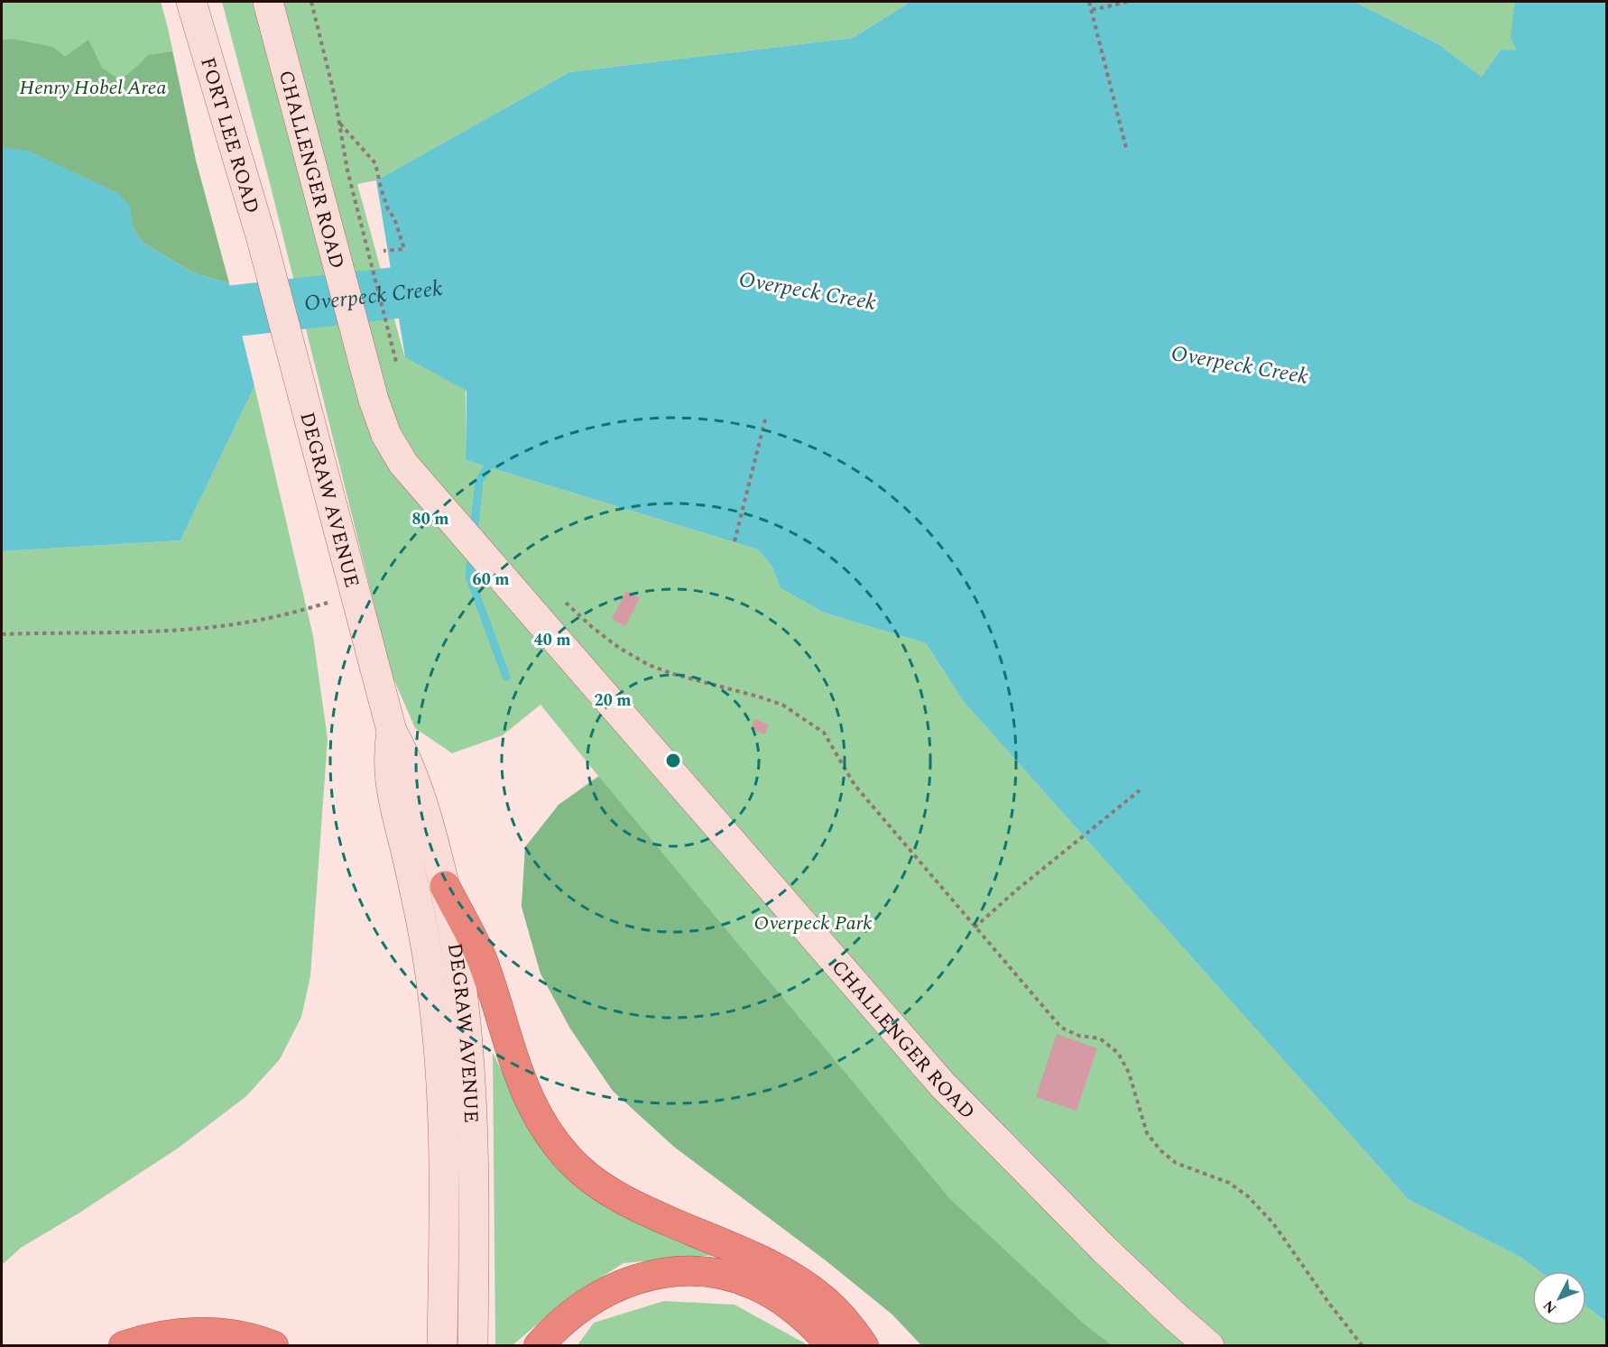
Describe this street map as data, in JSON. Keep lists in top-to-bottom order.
{
  "streets": {
    "main road": ["FORT LEE ROAD", "CHALLENGER ROAD", "DEGRAW AVENUE"]
  },
  "crossings": [
    ["FORT LEE ROAD", "DEGRAW AVENUE"]
  ],
  "water": ["Overpeck Creek"],
  "parks": ["Henry Hobel Area", "Overpeck Park"],
  "north": "bottom left",
  "rings": [
    "80 m",
    "60 m",
    "40 m",
    "20 m"
  ]
}
